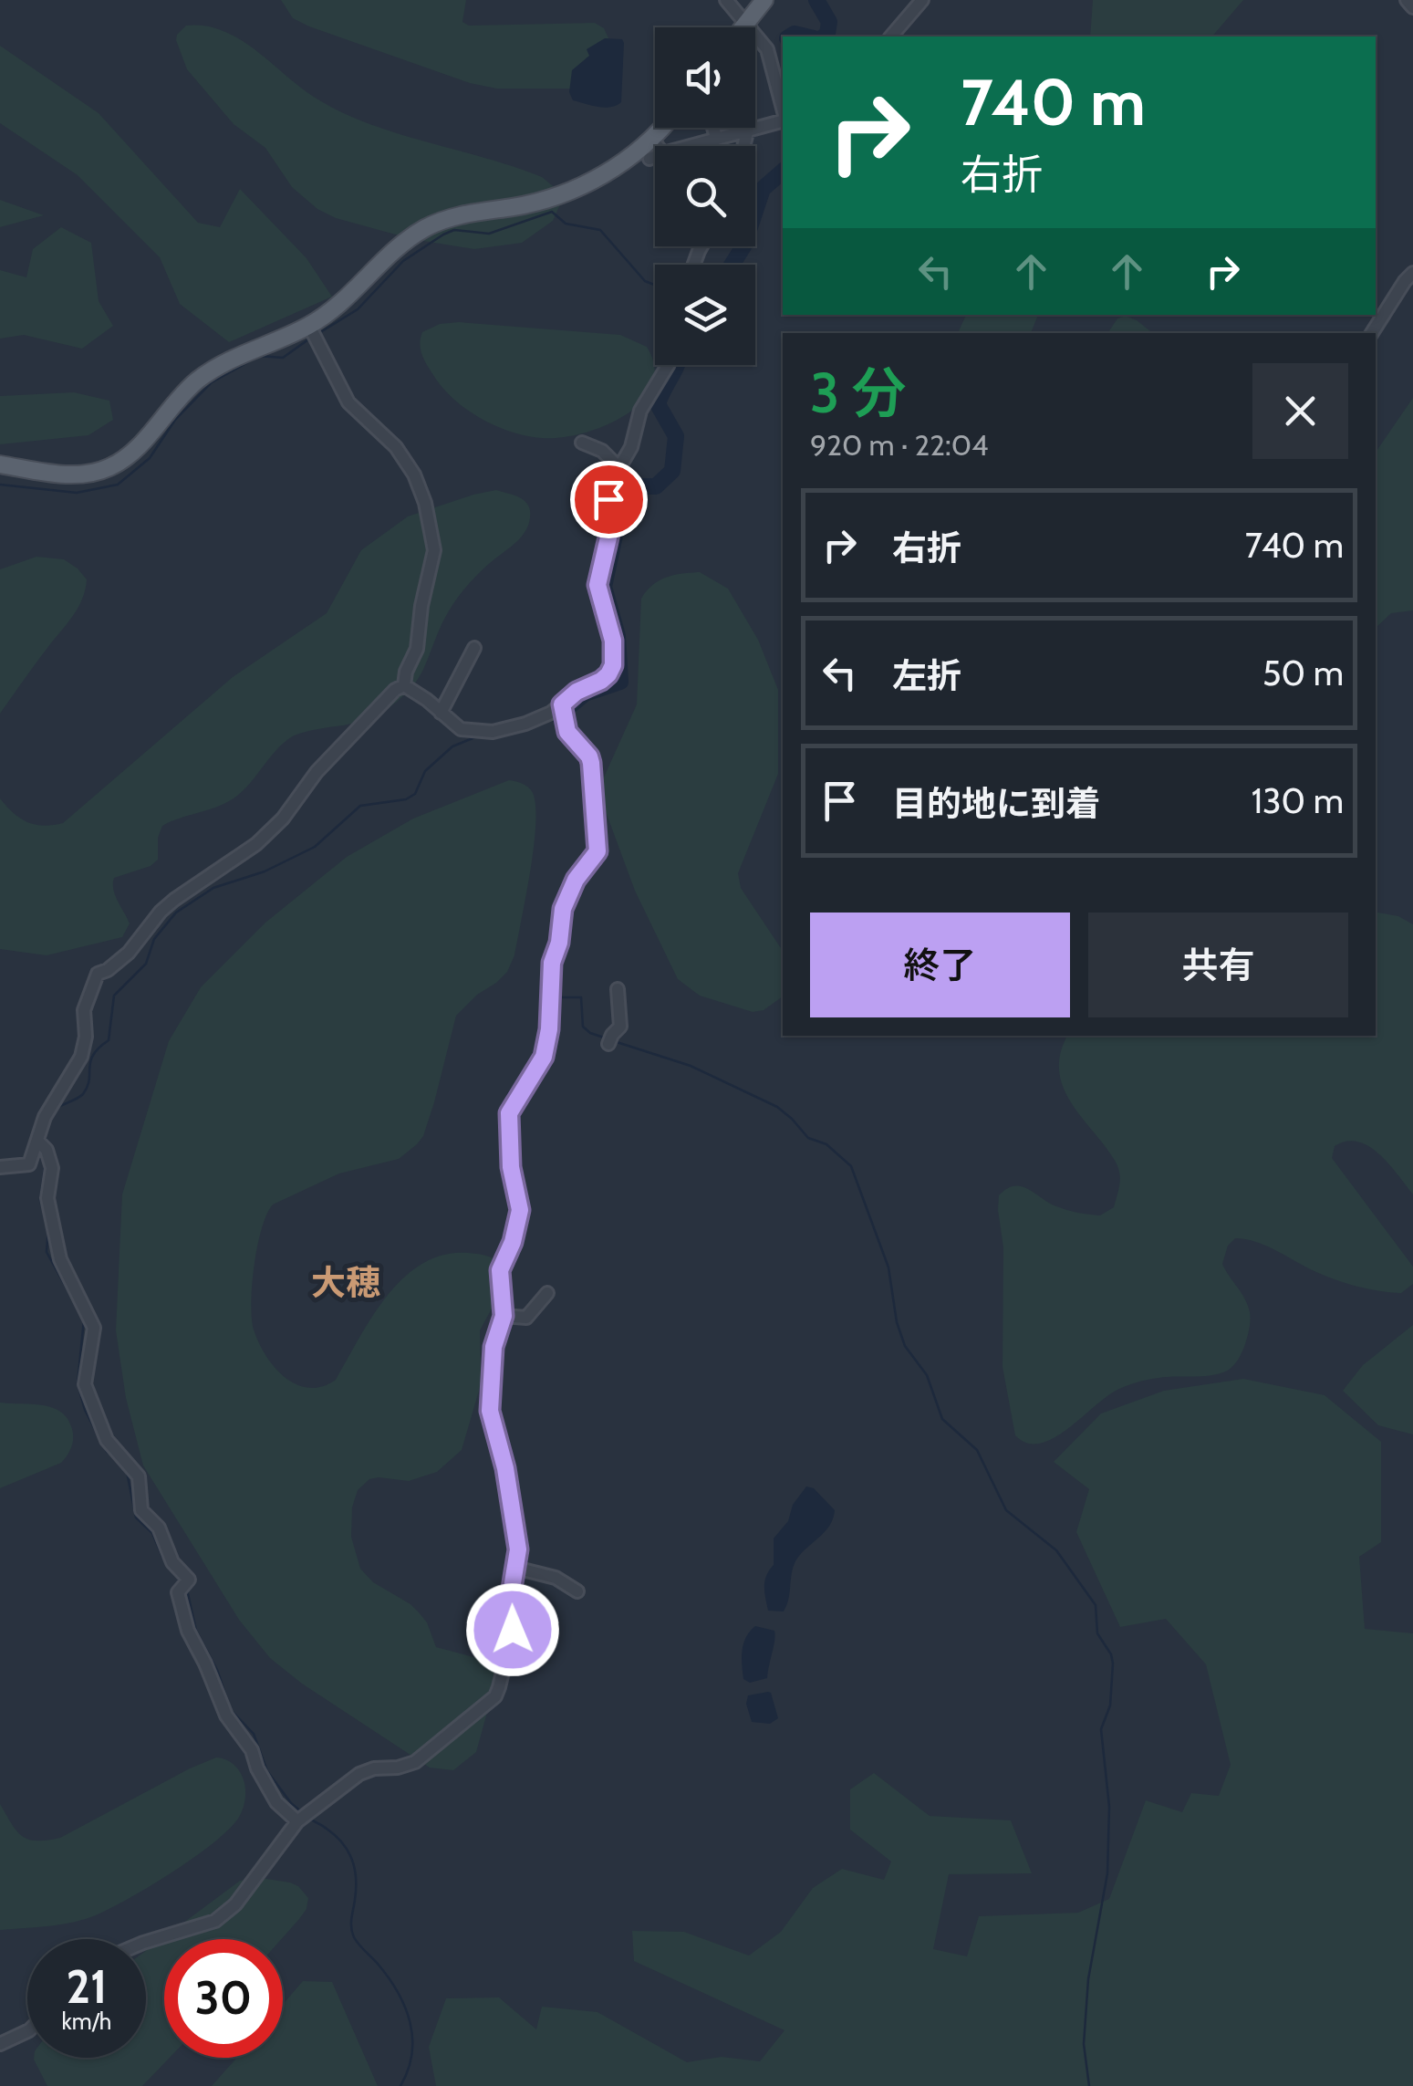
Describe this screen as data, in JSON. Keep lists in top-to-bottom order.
{
  "districts": ["大穂"],
  "page": {
    "turn": ["740 m", "右折"],
    "heading": ["3 分", "920 m · 22:04"],
    "list": [
      {
        "name": "右折",
        "value": "740 m"
      },
      {
        "name": "左折",
        "value": "50 m"
      },
      {
        "name": "目的地に到着",
        "value": "130 m"
      }
    ],
    "buttons": ["終了", "共有"],
    "speed": "21 km/h",
    "limit": "30"
  }
}
